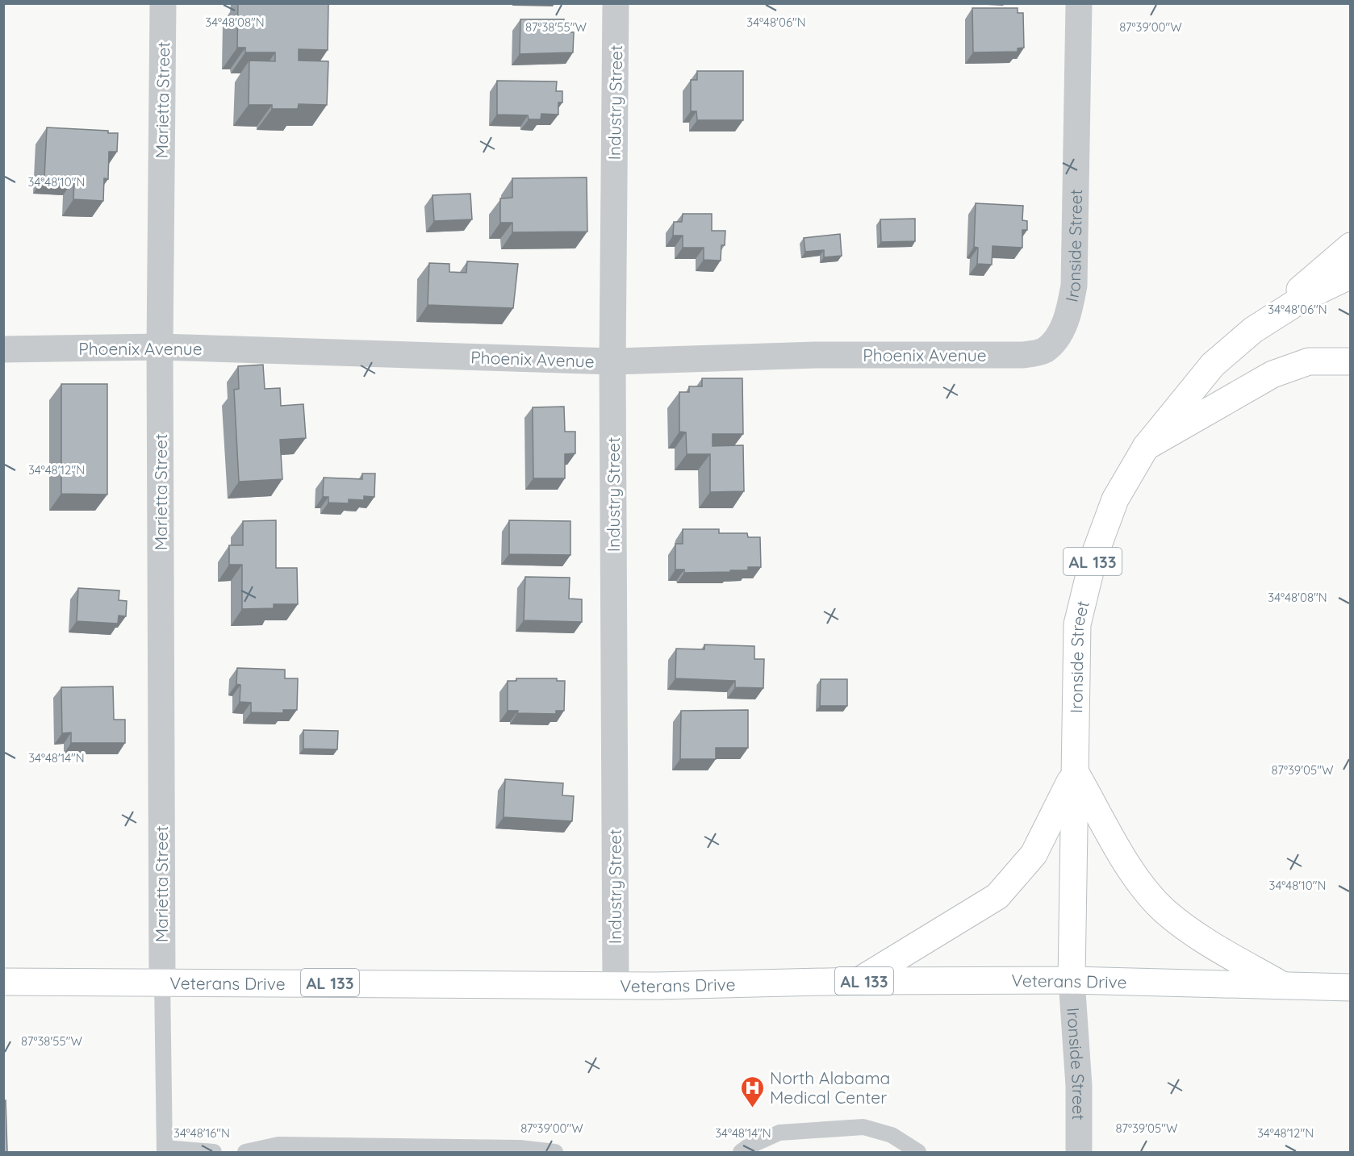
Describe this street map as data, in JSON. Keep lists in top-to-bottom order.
{
  "streets": {
    "main road": ["Ironside Street", "AL 133", "Veterans Drive"],
    "street": ["Marietta Street", "Industry Street", "Phoenix Avenue"]
  },
  "crossings": [
    ["Marietta Street", "Phoenix Avenue"],
    ["Marietta Street", "Veterans Drive"],
    ["Industry Street", "Phoenix Avenue"],
    ["Industry Street", "Veterans Drive"],
    ["Ironside Street", "Phoenix Avenue"],
    ["Ironside Street", "Veterans Drive"]
  ],
  "places": {
    "hospital": ["North Alabama Medical Center"]
  },
  "coordinates": [
    "34°48'08\"N",
    "34°48'06\"N",
    "87°38'55\"W",
    "87°39'00\"W",
    "34°48'10\"N",
    "34°48'12\"N",
    "34°48'14\"N",
    "87°39'05\"W",
    "34°48'16\"N"
  ]
}
